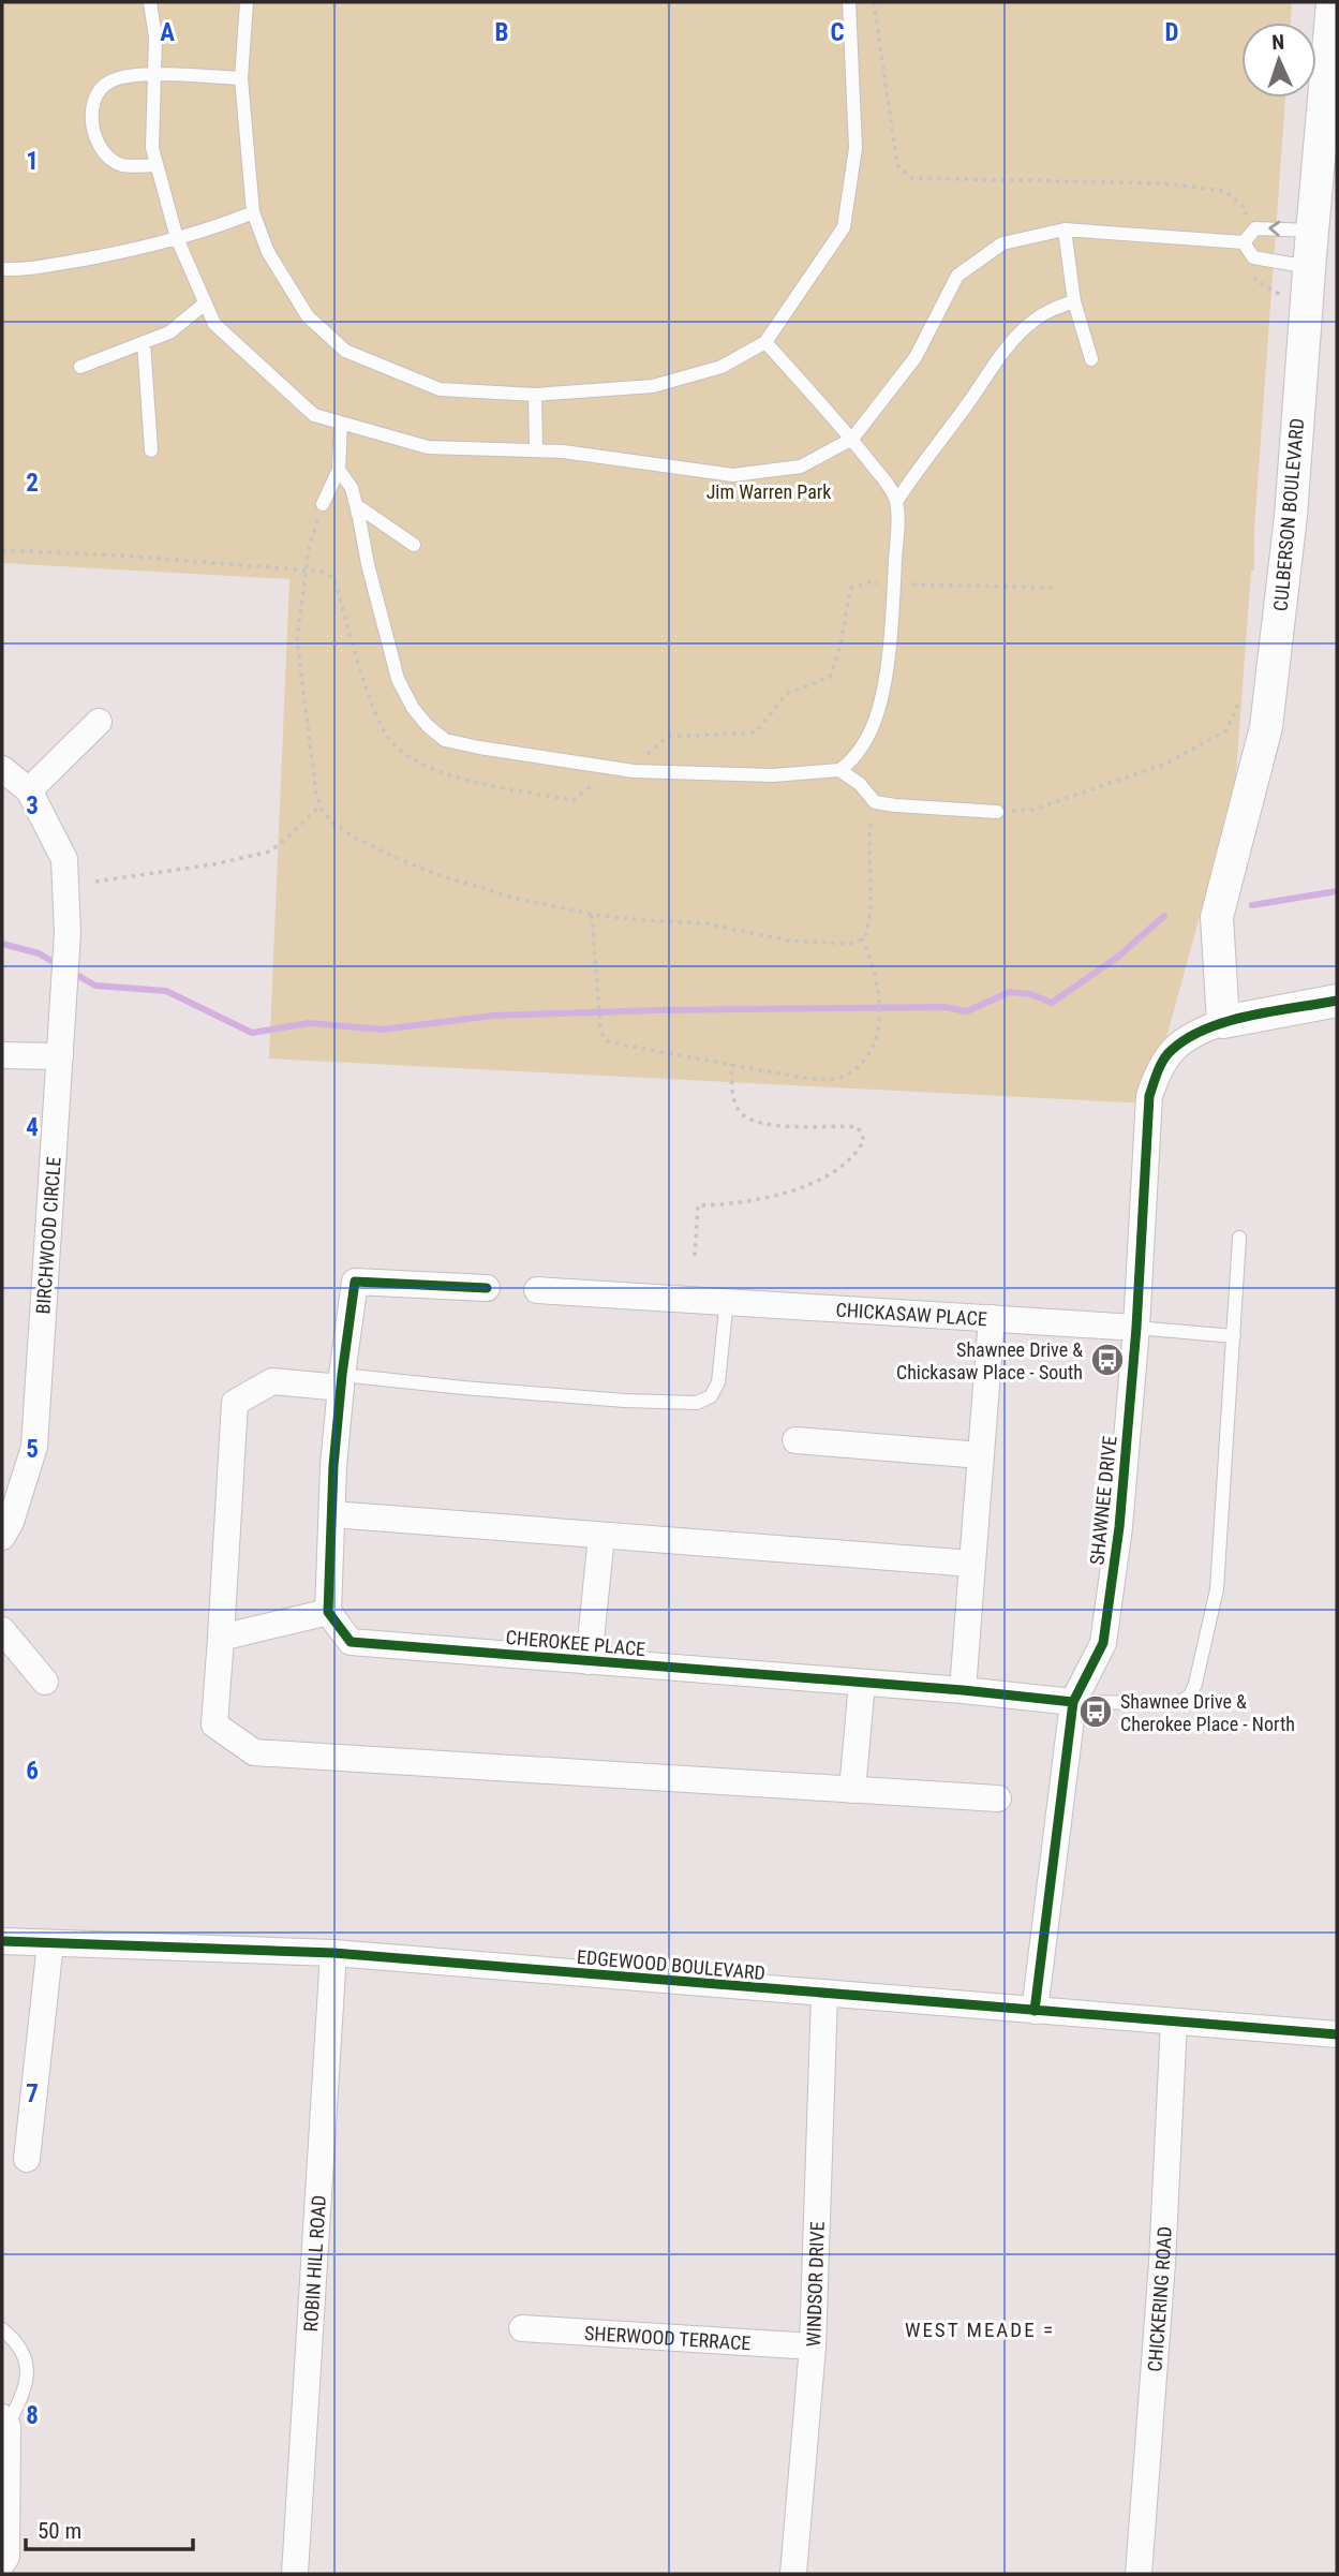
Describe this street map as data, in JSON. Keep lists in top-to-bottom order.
{
  "streets": {
    "street": [
      "CULBERSON BOULEVARD",
      "BIRCHWOOD CIRCLE",
      "CHICKASAW PLACE",
      "SHAWNEE DRIVE",
      "CHEROKEE PLACE",
      "EDGEWOOD BOULEVARD",
      "ROBIN HILL ROAD",
      "WINDSOR DRIVE",
      "CHICKERING ROAD",
      "SHERWOOD TERRACE"
    ]
  },
  "crossings": [
    ["CULBERSON BOULEVARD", "SHAWNEE DRIVE"],
    ["CHICKASAW PLACE", "SHAWNEE DRIVE"],
    ["SHAWNEE DRIVE", "CHEROKEE PLACE"],
    ["SHAWNEE DRIVE", "EDGEWOOD BOULEVARD"],
    ["EDGEWOOD BOULEVARD", "ROBIN HILL ROAD"],
    ["EDGEWOOD BOULEVARD", "WINDSOR DRIVE"],
    ["EDGEWOOD BOULEVARD", "CHICKERING ROAD"],
    ["WINDSOR DRIVE", "SHERWOOD TERRACE"]
  ],
  "districts": ["WEST MEADE ="],
  "parks": ["Jim Warren Park"],
  "places": {
    "bus stop": ["Shawnee Drive & Chickasaw Place - South", "Shawnee Drive & Cherokee Place - North"]
  },
  "scale_bar": "50 m",
  "north": "top",
  "grid": {
    "columns": [
      "A",
      "B",
      "C",
      "D"
    ],
    "rows": [
      "1",
      "2",
      "3",
      "4",
      "5",
      "6",
      "7",
      "8"
    ]
  }
}
